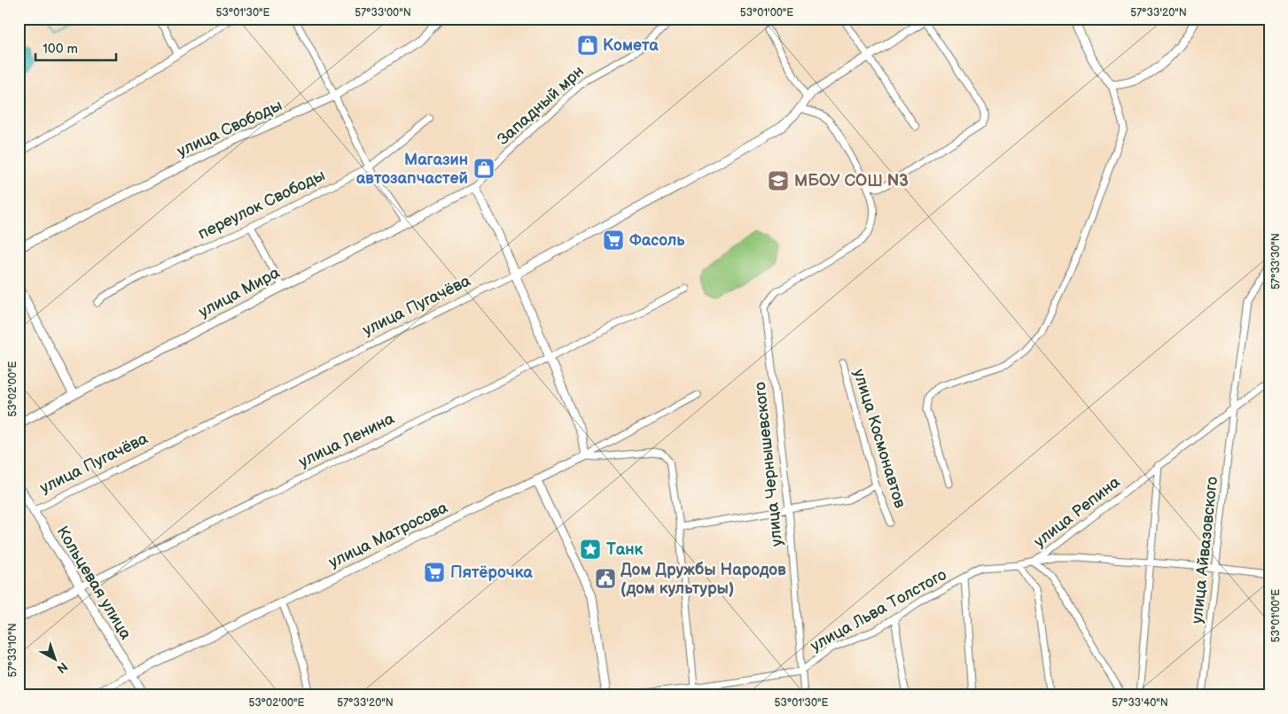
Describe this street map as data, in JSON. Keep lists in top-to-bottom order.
{
  "streets": {
    "street": [
      "Западный мрн",
      "улица Свободы",
      "переулок Свободы",
      "улица Мира",
      "улица Пугачёва",
      "улица Космонавтов",
      "улица Ленина",
      "улица Чернышевского",
      "улица Репина",
      "улица Матросова",
      "улица Айвазовского",
      "Кольцевая улица",
      "улица Льва Толстого"
    ]
  },
  "crossings": [
    ["Западный мрн", "улица Мира"],
    ["улица Пугачёва", "Кольцевая улица"],
    ["улица Ленина", "Кольцевая улица"],
    ["улица Чернышевского", "улица Льва Толстого"],
    ["улица Репина", "улица Айвазовского"],
    ["улица Репина", "улица Льва Толстого"],
    ["улица Матросова", "Кольцевая улица"],
    ["улица Айвазовского", "улица Льва Толстого"]
  ],
  "places": {
    "shop": ["Комета", "Магазин автозапчастей"],
    "school or university": ["МБОУ СОШ N3"],
    "supermarket": ["Фасоль", "Пятёрочка"],
    "place": ["Танк"],
    "public building": ["Дом Дружбы Народов (дом культуры)"]
  },
  "scale_bar": "100 m",
  "north": "bottom right",
  "coordinates": [
    "53°01'30\"E",
    "57°33'00\"N",
    "53°01'00\"E",
    "57°33'20\"N",
    "57°33'30\"N",
    "53°02'00\"E",
    "57°33'10\"N",
    "57°33'40\"N"
  ]
}
